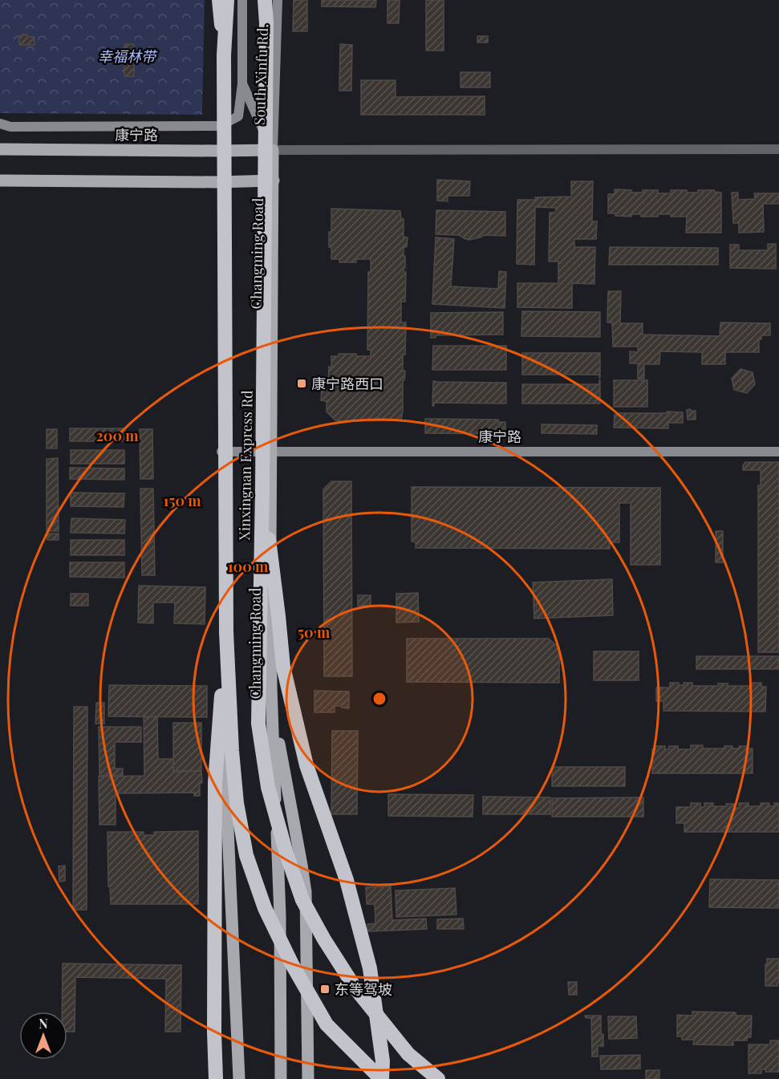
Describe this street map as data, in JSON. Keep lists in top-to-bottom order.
{
  "streets": {
    "highway": ["Xinxingnan Express Rd"],
    "main road": ["South Xinfu Rd.", "康宁路", "Changming Road"]
  },
  "crossings": [
    ["South Xinfu Rd.", "康宁路"],
    ["South Xinfu Rd.", "Changming Road"],
    ["康宁路", "Changming Road"]
  ],
  "parks": ["幸福林带"],
  "places": {
    "transit": ["康宁路西口", "东等驾坡"]
  },
  "north": "top",
  "rings": [
    "200 m",
    "150 m",
    "100 m",
    "50 m"
  ]
}
